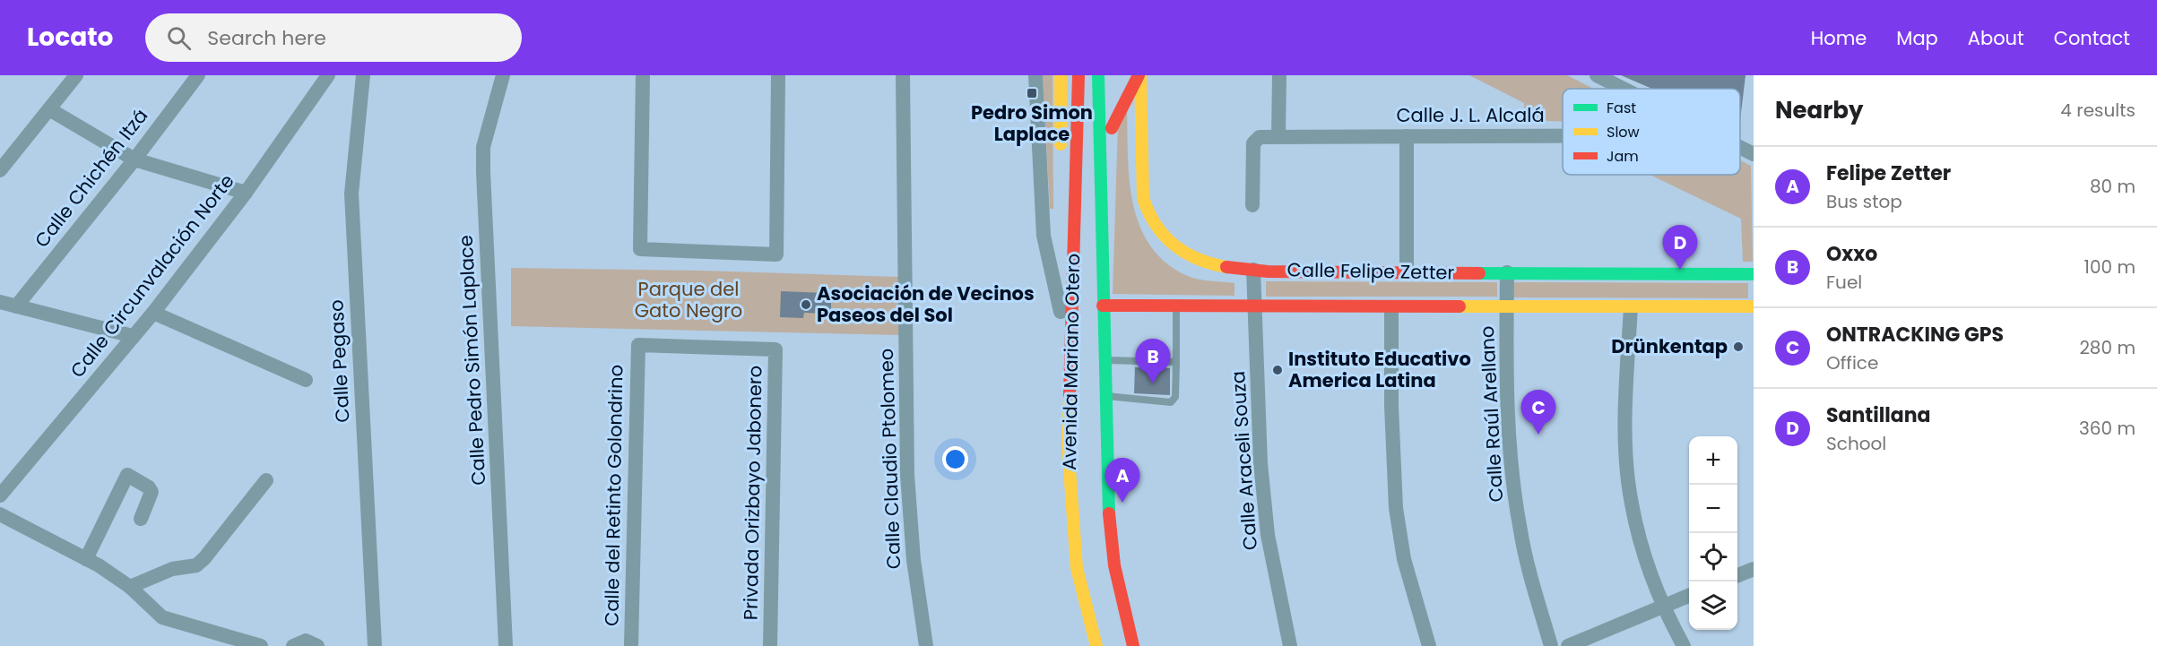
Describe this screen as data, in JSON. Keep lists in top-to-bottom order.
{
  "streets": {
    "main road": ["Calle Felipe Zetter", "Avenida Mariano Otero"],
    "street": [
      "Calle J. L. Alcalá",
      "Calle Chichén Itzá",
      "Calle Circunvalación Norte",
      "Calle Pedro Simón Laplace",
      "Calle Pegaso",
      "Calle Raúl Arellano",
      "Calle Claudio Ptolomeo",
      "Calle Araceli Souza",
      "Privada Orizbayo Jabonero",
      "Calle del Retinto Golondrino"
    ]
  },
  "crossings": [
    ["Calle Felipe Zetter", "Avenida Mariano Otero"],
    ["Calle Felipe Zetter", "Calle Raúl Arellano"],
    ["Calle Felipe Zetter", "Calle Araceli Souza"],
    ["Privada Orizbayo Jabonero", "Calle del Retinto Golondrino"]
  ],
  "parks": ["Parque del Gato Negro"],
  "places": {
    "transit": ["Pedro Simon Laplace"],
    "other": ["Asociación de Vecinos Paseos del Sol", "Drünkentap", "Instituto Educativo America Latina"]
  },
  "legend": ["Fast", "Slow", "Jam"],
  "page": {
    "header": "Locato",
    "search": "Search here",
    "nav": [
      "Home",
      "Map",
      "About",
      "Contact"
    ],
    "heading": ["Nearby", "4 results"],
    "list": [
      {
        "mark": "A",
        "name": "Felipe Zetter",
        "note": "Bus stop",
        "value": "80 m"
      },
      {
        "mark": "B",
        "name": "Oxxo",
        "note": "Fuel",
        "value": "100 m"
      },
      {
        "mark": "C",
        "name": "ONTRACKING GPS",
        "note": "Office",
        "value": "280 m"
      },
      {
        "mark": "D",
        "name": "Santillana",
        "note": "School",
        "value": "360 m"
      }
    ],
    "pins": [
      "D",
      "B",
      "C",
      "A"
    ],
    "map_buttons": ["+", "−"]
  }
}
